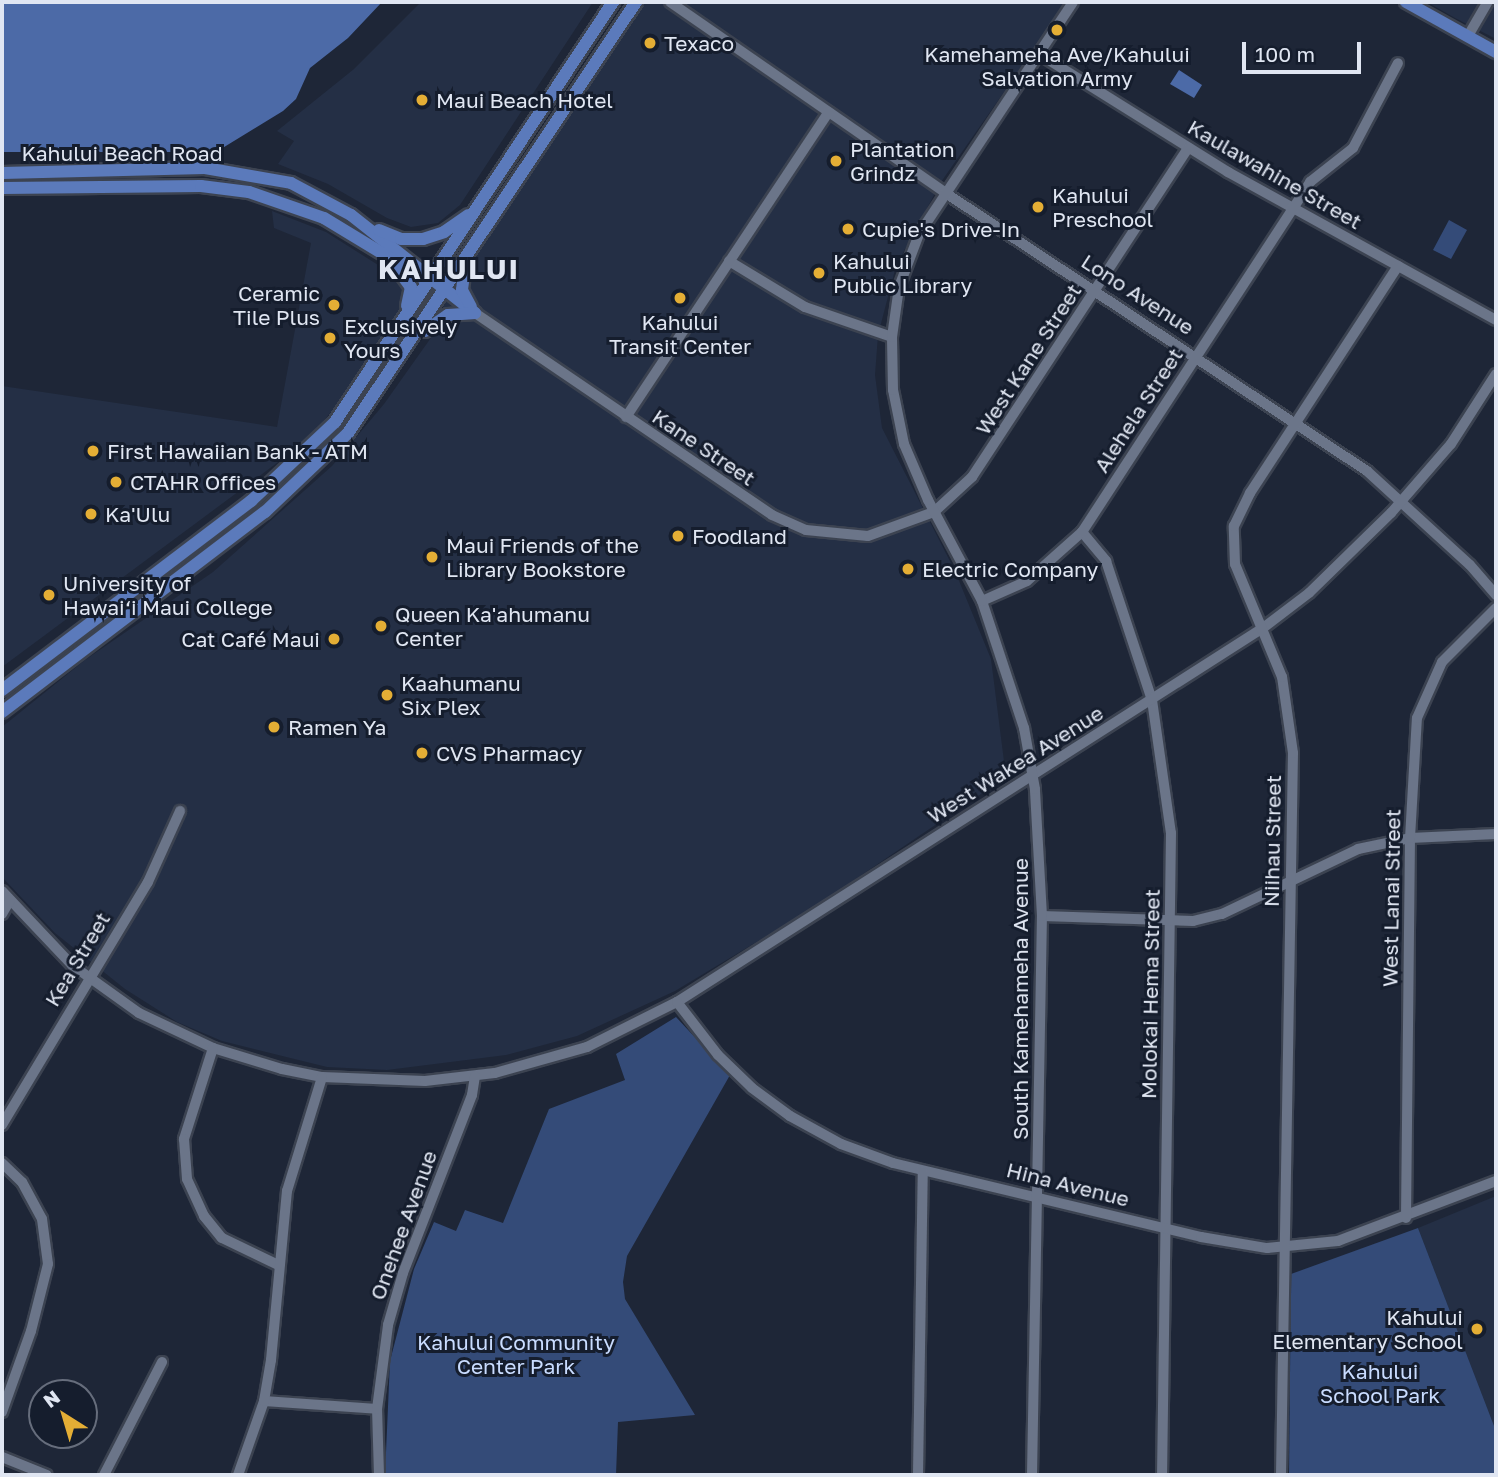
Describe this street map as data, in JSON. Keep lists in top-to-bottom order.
{
  "streets": {
    "main road": ["Kahului Beach Road"],
    "street": [
      "Kaulawahine Street",
      "Lono Avenue",
      "West Kane Street",
      "Alehela Street",
      "Kane Street",
      "West Wakea Avenue",
      "Niihau Street",
      "West Lanai Street",
      "Kea Street",
      "Molokai Hema Street",
      "South Kamehameha Avenue",
      "Hina Avenue",
      "Onehee Avenue"
    ]
  },
  "crossings": [
    ["Kaulawahine Street", "West Kane Street"],
    ["Kaulawahine Street", "Alehela Street"],
    ["Kaulawahine Street", "Niihau Street"],
    ["Kaulawahine Street", "South Kamehameha Avenue"],
    ["Lono Avenue", "West Kane Street"],
    ["Lono Avenue", "Alehela Street"],
    ["Lono Avenue", "West Wakea Avenue"],
    ["Lono Avenue", "Niihau Street"],
    ["Lono Avenue", "South Kamehameha Avenue"],
    ["West Kane Street", "Kane Street"],
    ["West Kane Street", "South Kamehameha Avenue"],
    ["Alehela Street", "Molokai Hema Street"],
    ["Alehela Street", "South Kamehameha Avenue"],
    ["Kane Street", "South Kamehameha Avenue"],
    ["West Wakea Avenue", "Niihau Street"],
    ["West Wakea Avenue", "Kea Street"],
    ["West Wakea Avenue", "Molokai Hema Street"],
    ["West Wakea Avenue", "South Kamehameha Avenue"],
    ["West Wakea Avenue", "Hina Avenue"],
    ["West Wakea Avenue", "Onehee Avenue"],
    ["Niihau Street", "Hina Avenue"],
    ["West Lanai Street", "Hina Avenue"],
    ["Molokai Hema Street", "Hina Avenue"],
    ["South Kamehameha Avenue", "Hina Avenue"]
  ],
  "districts": ["KAHULUI"],
  "parks": ["Kahului Community Center Park", "Kahului School Park"],
  "places": [
    "Kamehameha Ave/Kahului Salvation Army",
    "Texaco",
    "Maui Beach Hotel",
    "Plantation Grindz",
    "Kahului Preschool",
    "Cupie's Drive-In",
    "Kahului Public Library",
    "Kahului Transit Center",
    "Ceramic Tile Plus",
    "Exclusively Yours",
    "First Hawaiian Bank - ATM",
    "CTAHR Offices",
    "Ka'Ulu",
    "Foodland",
    "Maui Friends of the Library Bookstore",
    "Electric Company",
    "University of Hawai‘i Maui College",
    "Queen Ka'ahumanu Center",
    "Cat Café Maui",
    "Kaahumanu Six Plex",
    "Ramen Ya",
    "CVS Pharmacy",
    "Kahului Elementary School"
  ],
  "scale_bar": "100 m",
  "north": "top left"
}
